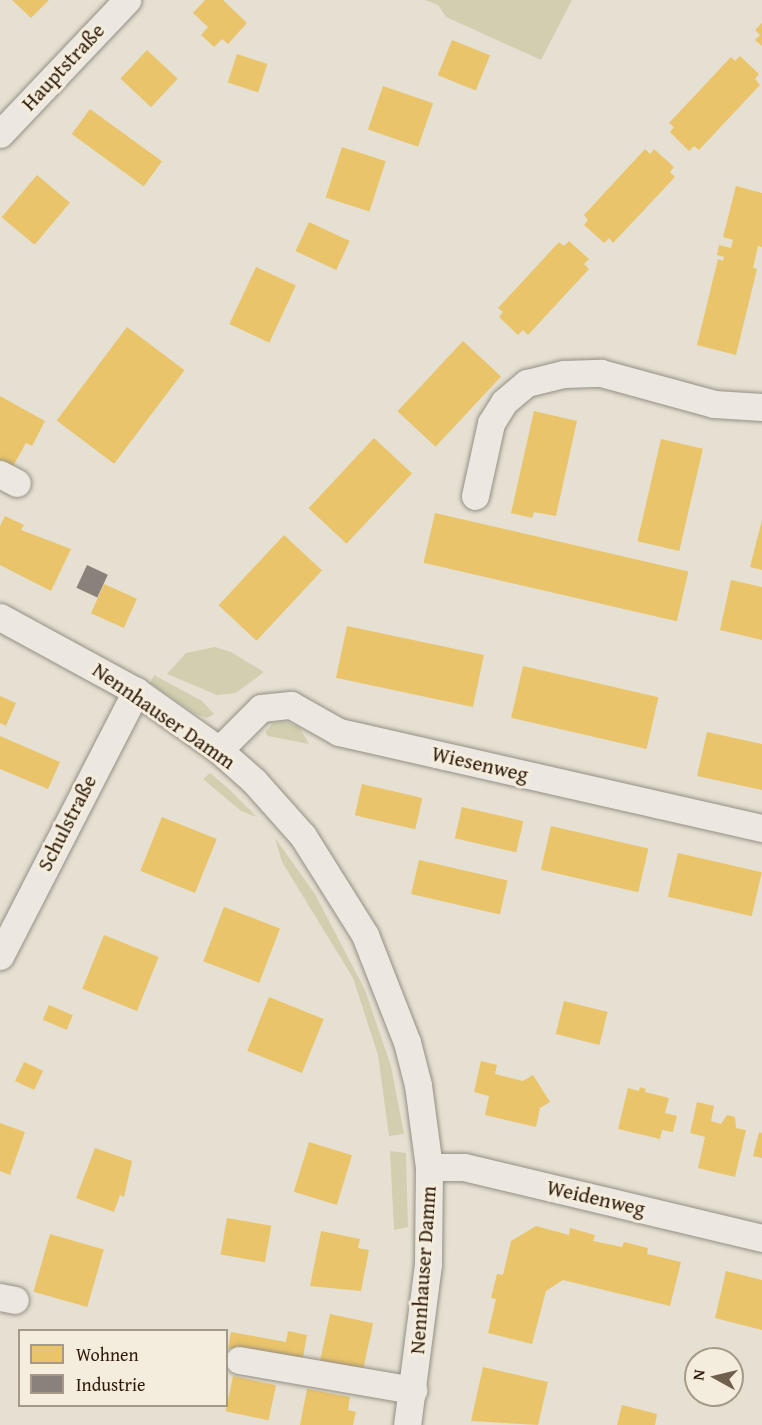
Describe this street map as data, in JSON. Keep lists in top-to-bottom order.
{
  "streets": {
    "street": [
      "Hauptstraße",
      "Nennhauser Damm",
      "Wiesenweg",
      "Schulstraße",
      "Weidenweg"
    ]
  },
  "crossings": [
    ["Nennhauser Damm", "Wiesenweg"],
    ["Nennhauser Damm", "Schulstraße"],
    ["Nennhauser Damm", "Weidenweg"]
  ],
  "legend": ["Wohnen", "Industrie"],
  "north": "left"
}
